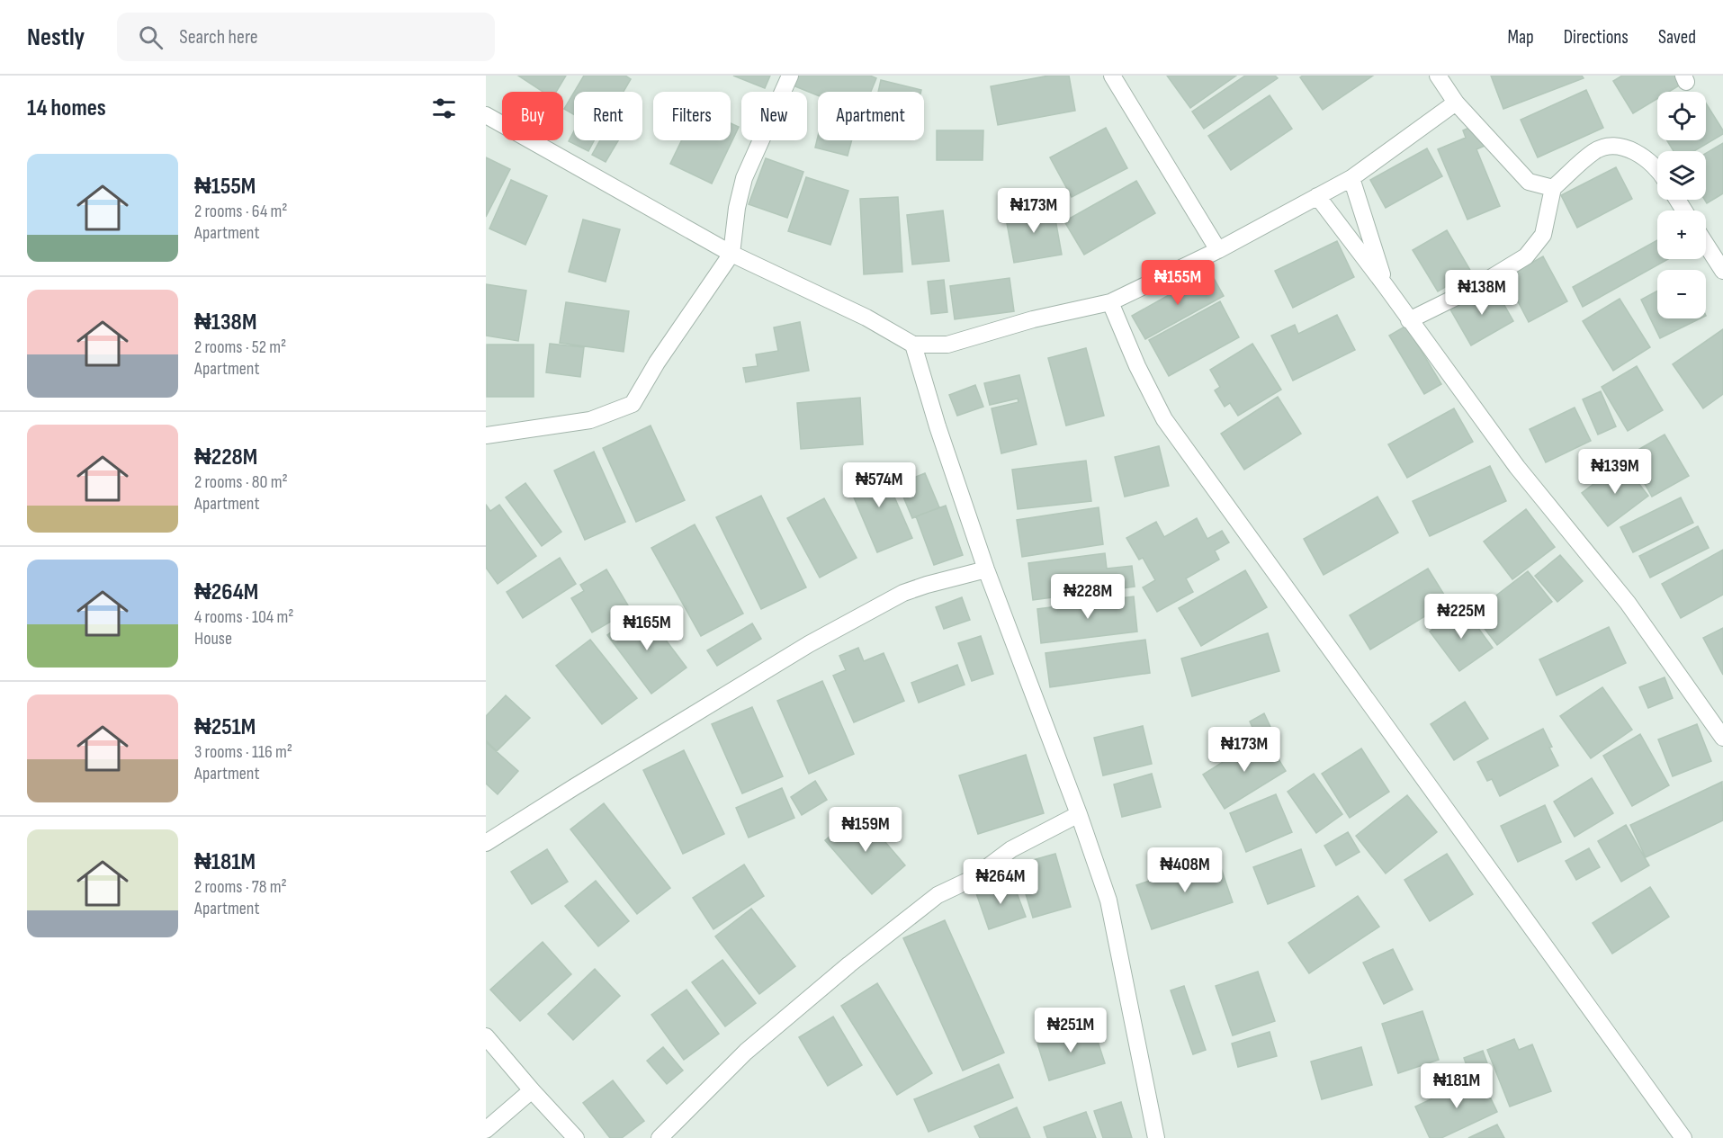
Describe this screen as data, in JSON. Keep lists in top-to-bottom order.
{
  "page": {
    "header": "Nestly",
    "search": "Search here",
    "nav": ["Map", "Directions", "Saved"],
    "heading": "14 homes",
    "map_buttons": ["+", "−"],
    "chip": [
      "Buy",
      "Rent",
      "Filters",
      "New",
      "Apartment"
    ],
    "list": [
      {
        "name": "₦155M",
        "note": "2 rooms · 64 m² · Apartment"
      },
      {
        "name": "₦138M",
        "note": "2 rooms · 52 m² · Apartment"
      },
      {
        "name": "₦228M",
        "note": "2 rooms · 80 m² · Apartment"
      },
      {
        "name": "₦264M",
        "note": "4 rooms · 104 m² · House"
      },
      {
        "name": "₦251M",
        "note": "3 rooms · 116 m² · Apartment"
      },
      {
        "name": "₦181M",
        "note": "2 rooms · 78 m² · Apartment"
      }
    ],
    "price": [
      "₦173M",
      "₦155M",
      "₦138M",
      "₦139M",
      "₦574M",
      "₦228M",
      "₦225M",
      "₦165M",
      "₦173M",
      "₦159M",
      "₦408M",
      "₦264M",
      "₦251M",
      "₦181M"
    ]
  }
}
